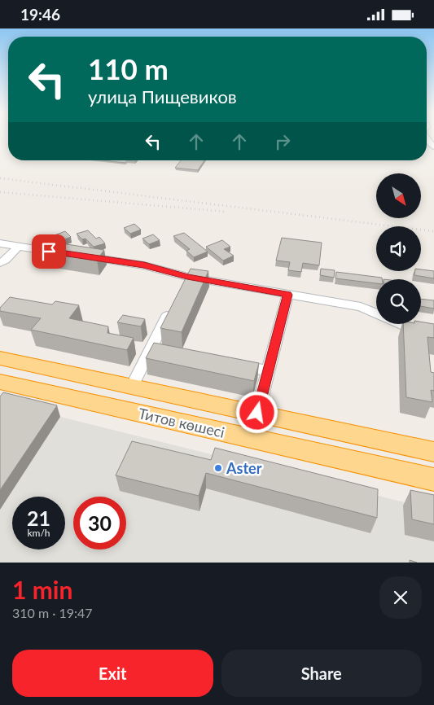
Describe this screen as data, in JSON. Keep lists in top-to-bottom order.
{
  "streets": {
    "highway": ["Титов көшесі"]
  },
  "places": ["Aster"],
  "north": "bottom right",
  "page": {
    "status": "19:46",
    "turn": ["110 m", "улица Пищевиков"],
    "speed": "21 km/h",
    "limit": "30",
    "heading": ["1 min", "310 m · 19:47"],
    "buttons": ["Exit", "Share"]
  }
}
